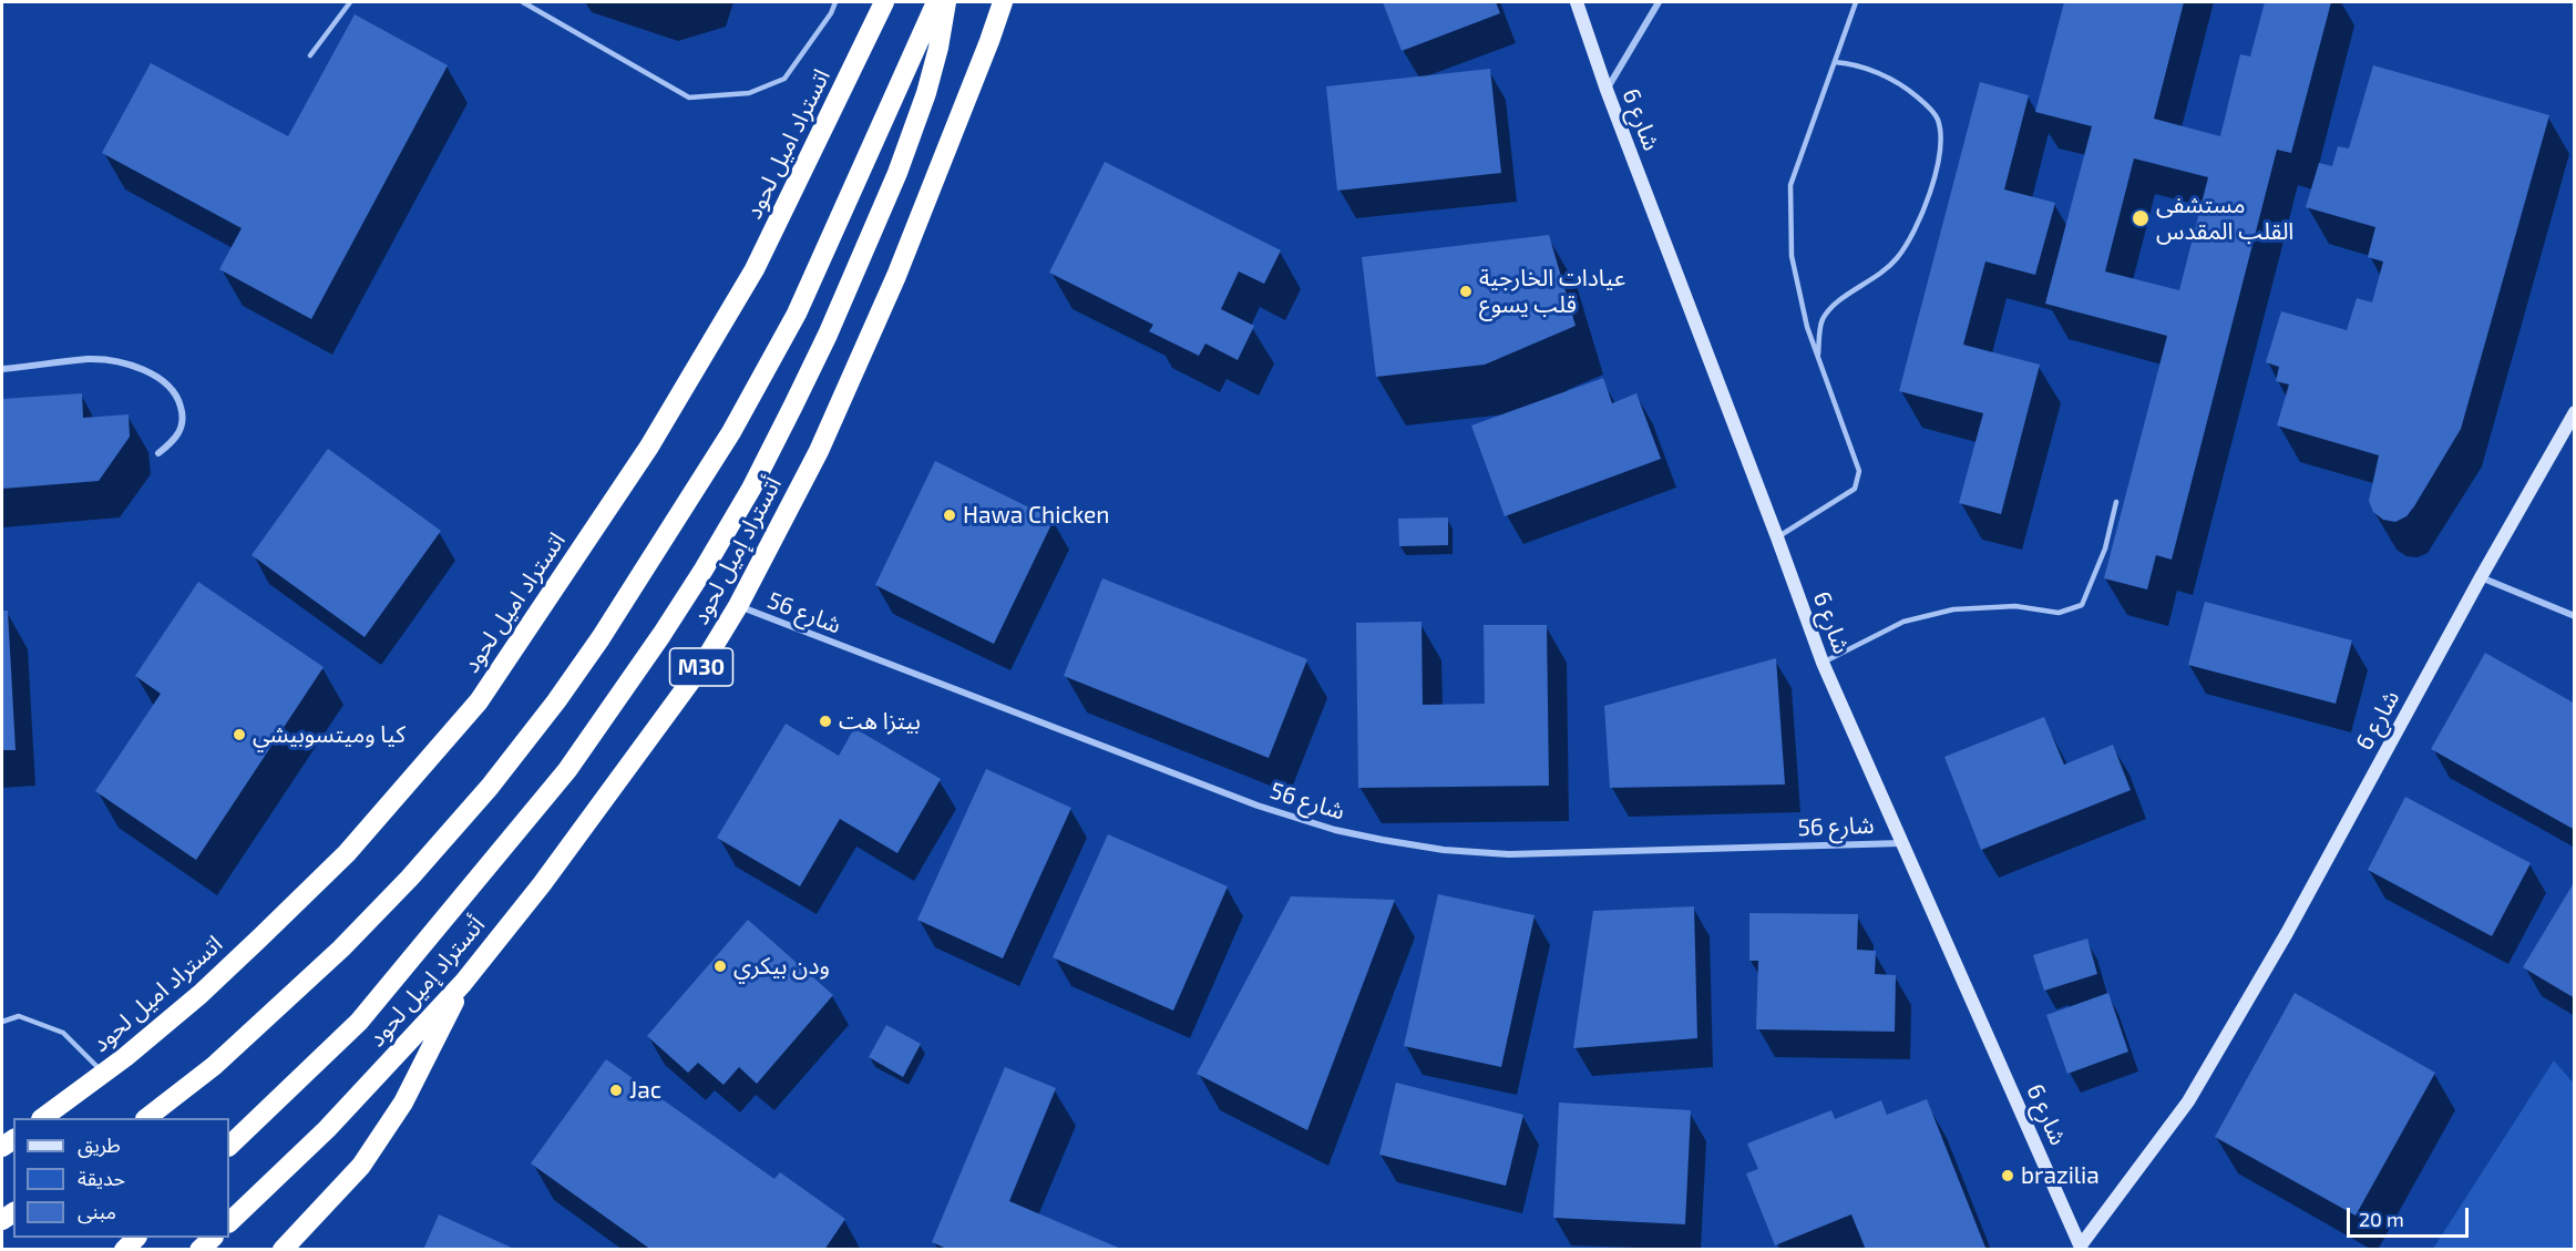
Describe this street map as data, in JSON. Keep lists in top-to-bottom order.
{
  "streets": {
    "highway": ["اتستراد اميل لحود", "أتستراد إميل لحود", "M30"],
    "street": ["شارع 6", "شارع 56"]
  },
  "crossings": [
    ["شارع 6", "شارع 56"],
    ["أتستراد إميل لحود", "شارع 56"]
  ],
  "places": [
    "مستشفى القلب المقدس",
    "عيادات الخارجية قلب يسوع",
    "Hawa Chicken",
    "بيتزا هت",
    "كيا وميتسوبيشي",
    "ودن بيكري",
    "Jac",
    "brazilia"
  ],
  "legend": ["طريق", "حديقة", "مبنى"],
  "scale_bar": "20 m"
}
